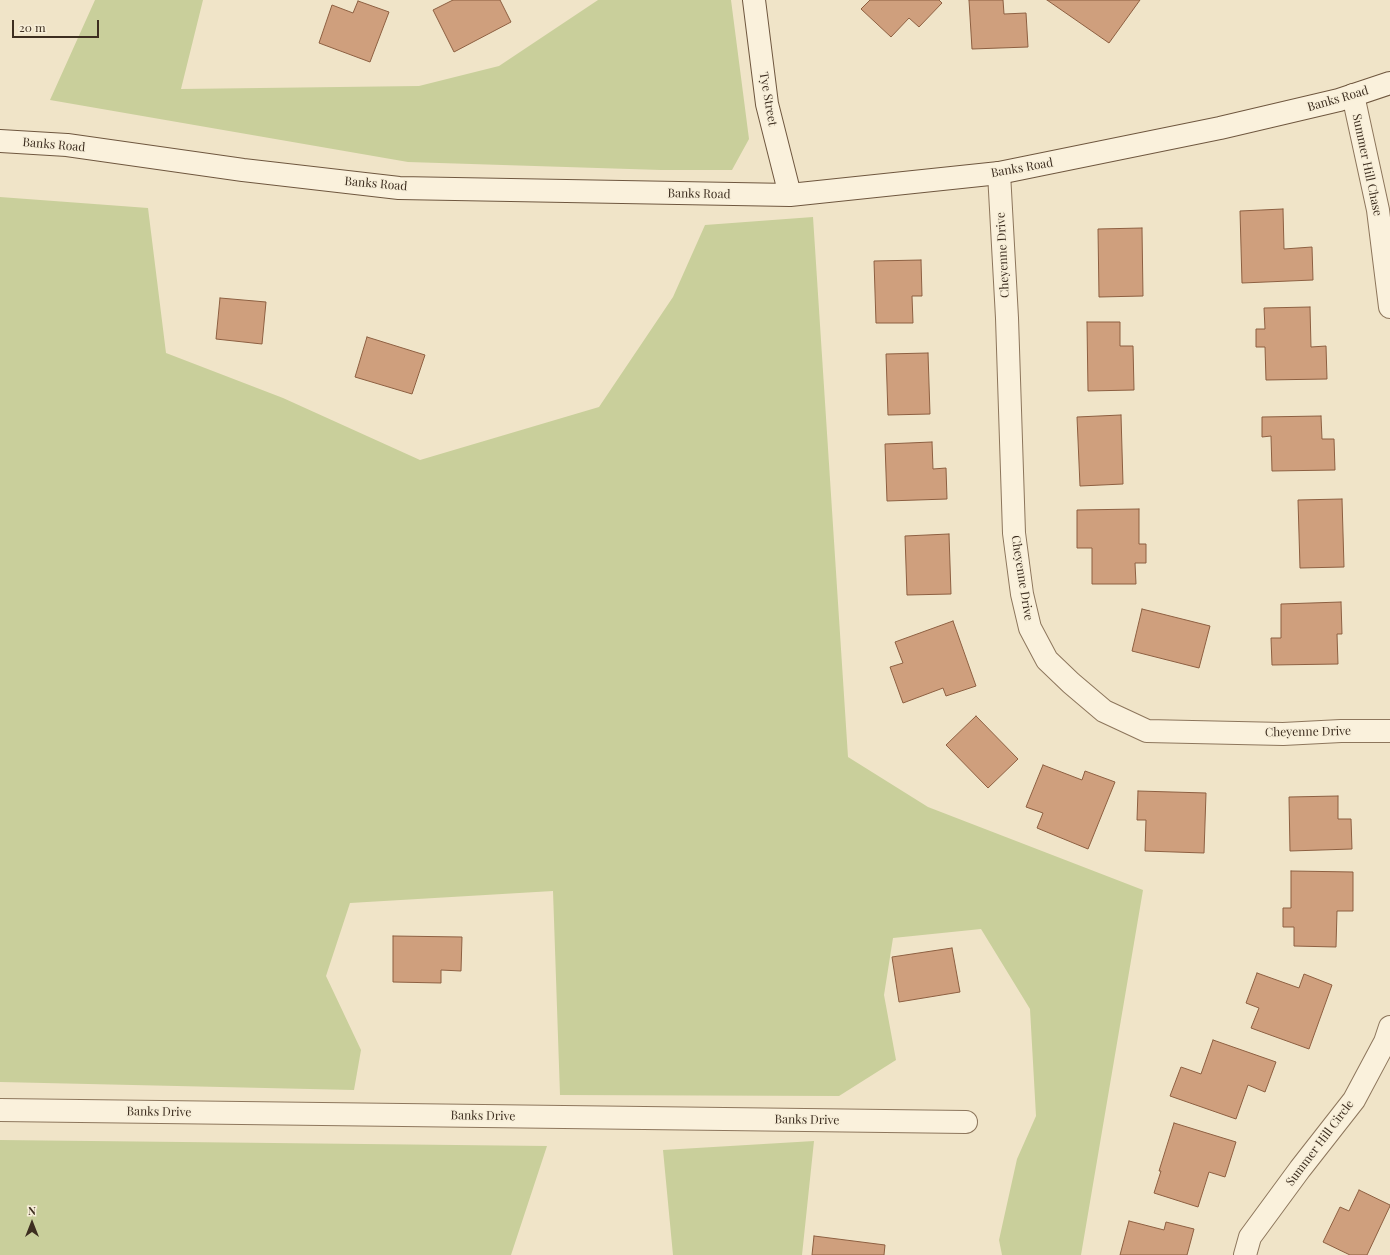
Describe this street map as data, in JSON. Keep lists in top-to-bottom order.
{
  "streets": {
    "street": [
      "Tye Street",
      "Banks Road",
      "Summer Hill Chase",
      "Cheyenne Drive",
      "Banks Drive",
      "Summer Hill Circle"
    ]
  },
  "crossings": [
    ["Tye Street", "Banks Road"],
    ["Banks Road", "Summer Hill Chase"],
    ["Banks Road", "Cheyenne Drive"]
  ],
  "scale_bar": "20 m",
  "north": "top"
}
